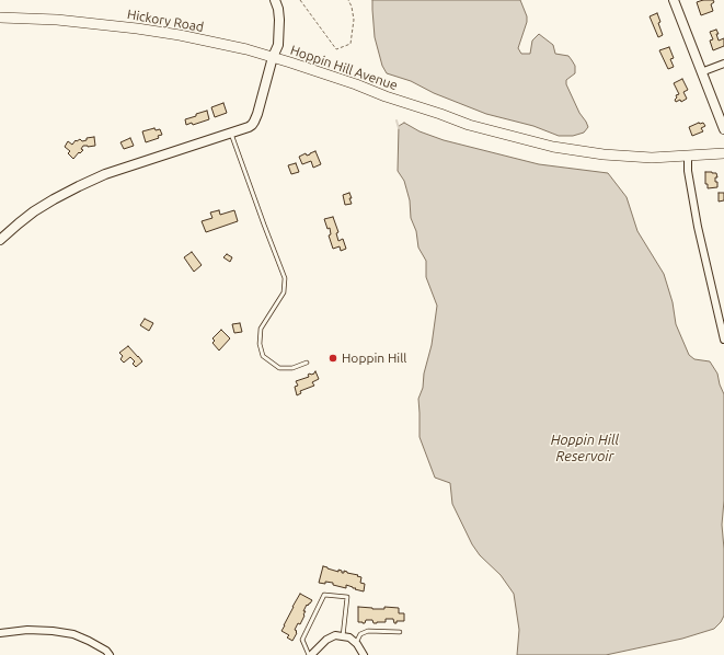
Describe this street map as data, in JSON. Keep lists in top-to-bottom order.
{
  "streets": {
    "main road": ["Hickory Road", "Hoppin Hill Avenue"]
  },
  "crossings": [
    ["Hickory Road", "Hoppin Hill Avenue"]
  ],
  "water": ["Hoppin Hill Reservoir"],
  "places": ["Hoppin Hill"]
}
